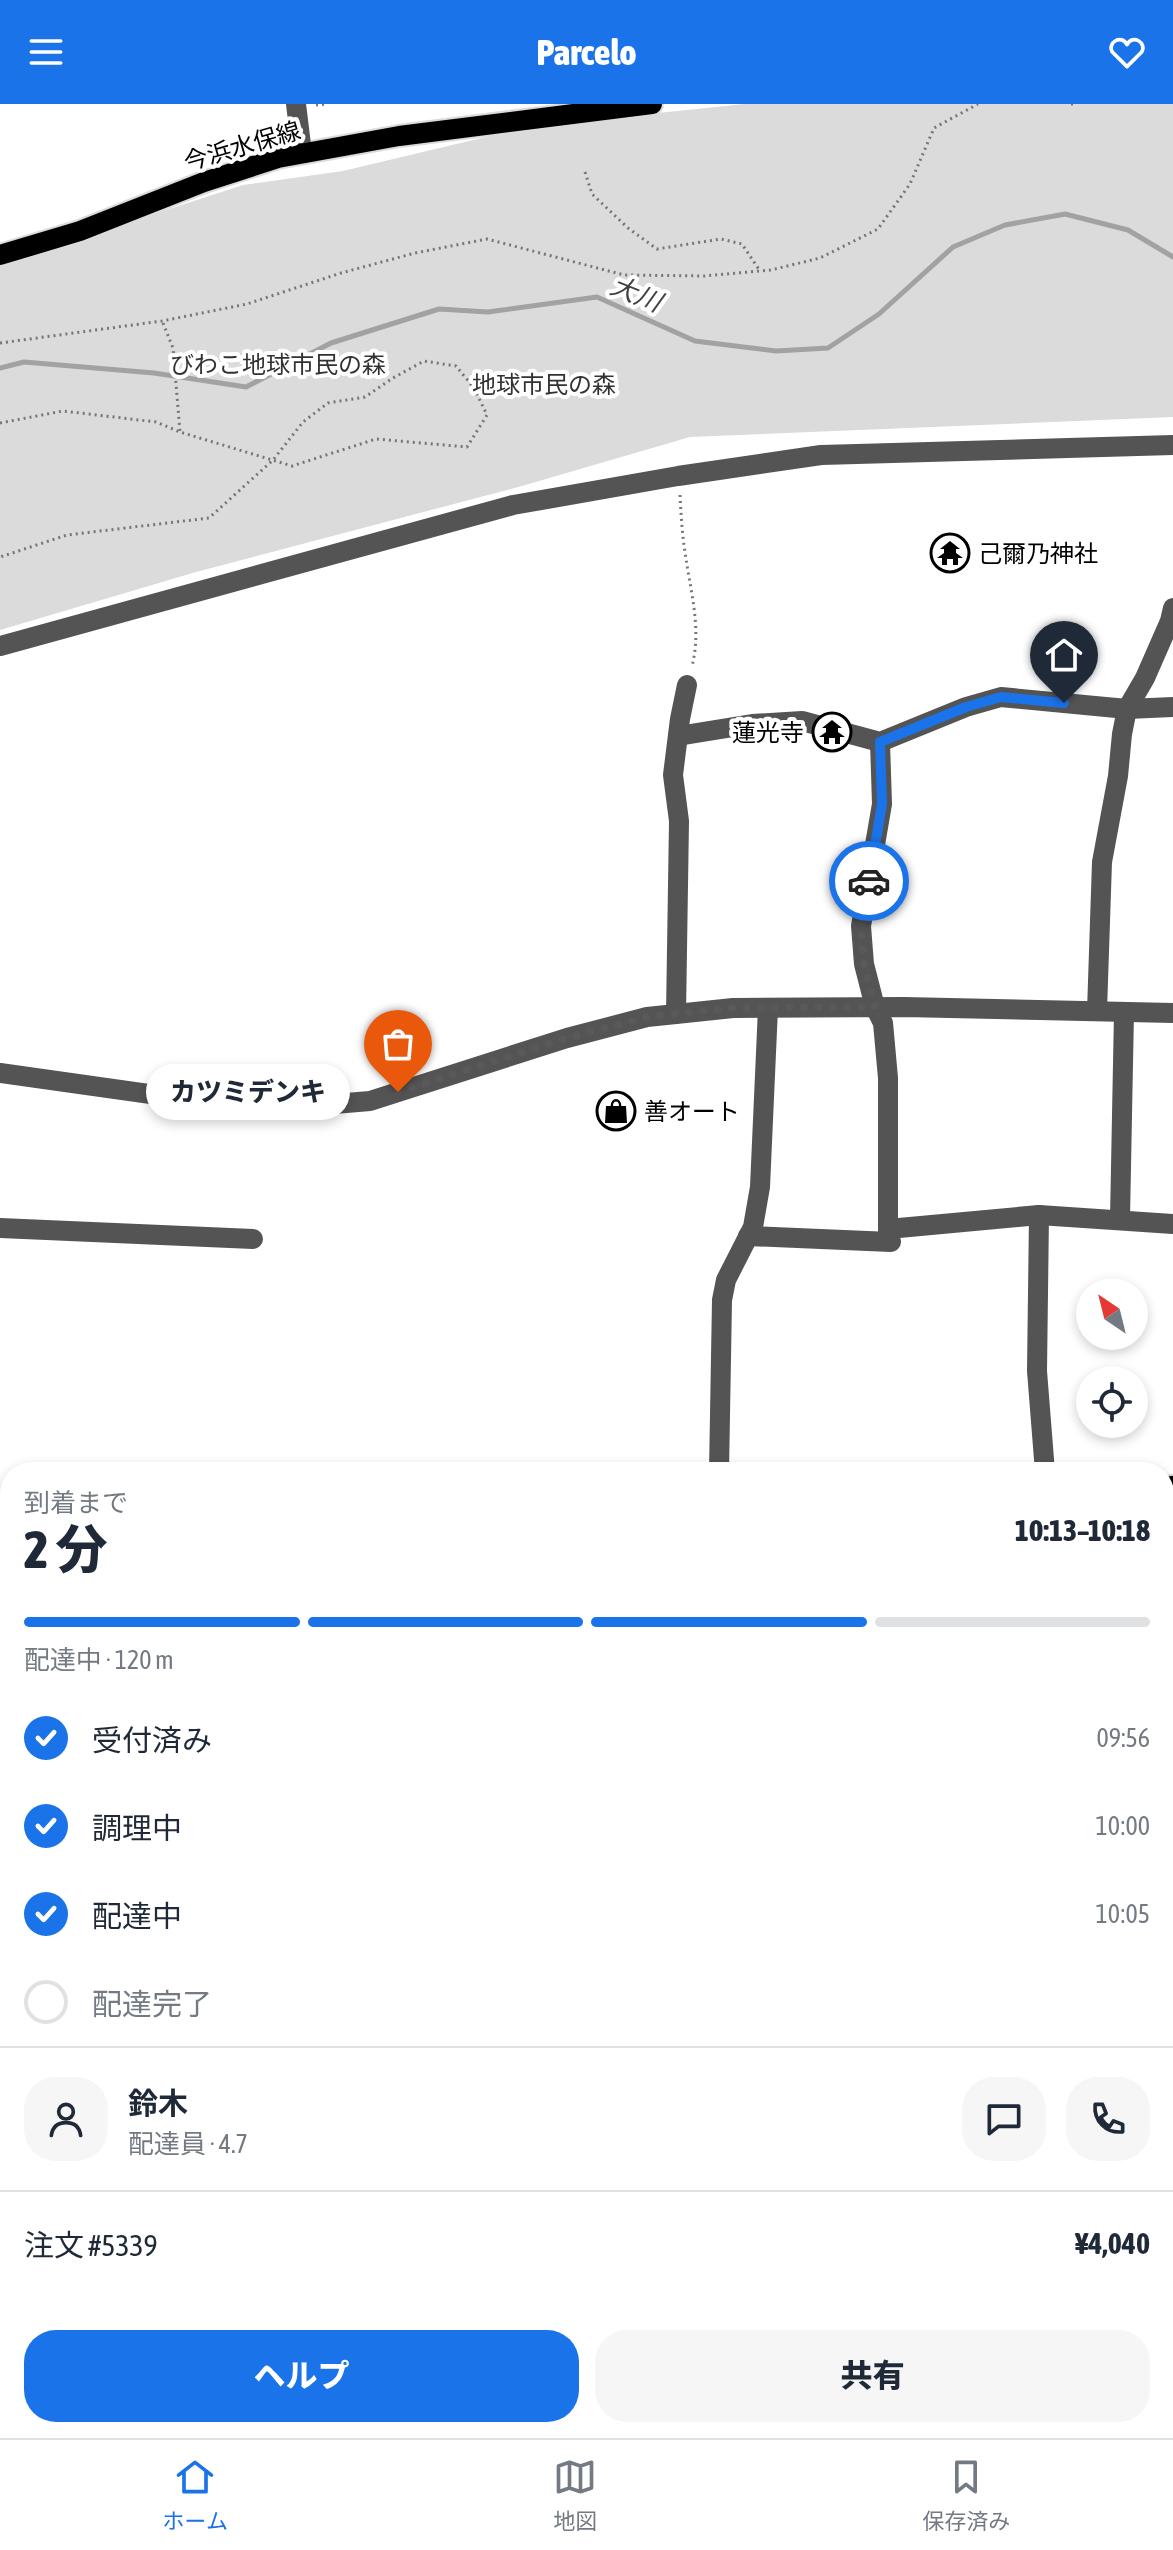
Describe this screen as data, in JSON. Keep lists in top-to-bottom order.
{
  "streets": {
    "main road": ["今浜水保線"]
  },
  "water": ["大川"],
  "parks": ["びわこ地球市民の森", "地球市民の森"],
  "places": {
    "temple": ["己爾乃神社", "蓮光寺"],
    "other": ["カツミデンキ"],
    "shop": ["善オート"]
  },
  "north": "top left",
  "page": {
    "header": "Parcelo",
    "bubble": "カツミデンキ",
    "heading": ["2 分", "到着まで", "10:13–10:18"],
    "panel": [
      "鈴木",
      "配達員 · 4.7",
      "注文 #5339",
      "¥4,040"
    ],
    "bar": "配達中 · 120 m",
    "list": [
      ["受付済み", "09:56"],
      ["調理中", "10:00"],
      ["配達中", "10:05"],
      "配達完了"
    ],
    "buttons": ["ヘルプ", "共有"],
    "tabs": ["ホーム", "地図", "保存済み"]
  }
}
